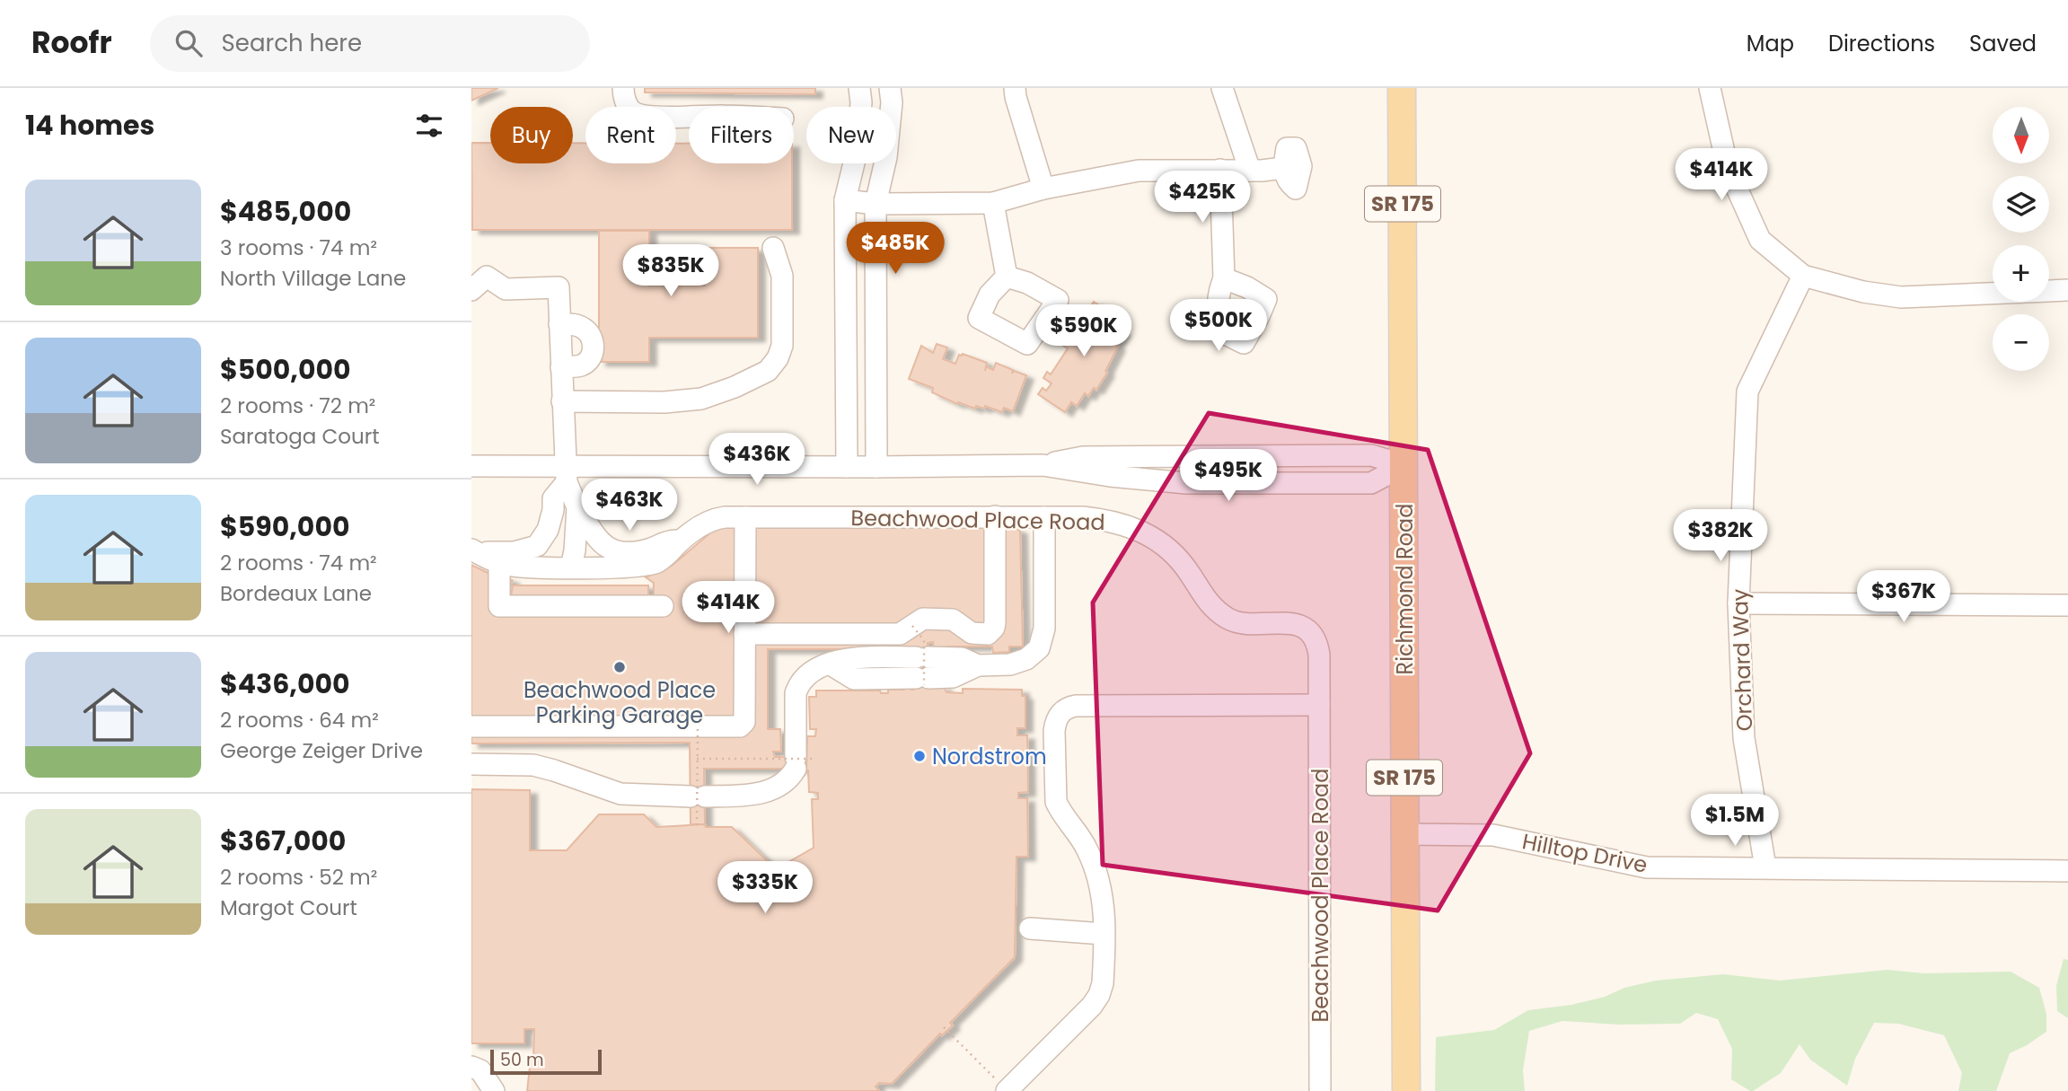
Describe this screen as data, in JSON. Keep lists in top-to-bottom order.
{
  "streets": {
    "main road": ["SR 175", "Richmond Road"],
    "street": ["Beachwood Place Road", "Orchard Way", "Hilltop Drive"]
  },
  "crossings": [
    ["Richmond Road", "Hilltop Drive"],
    ["Orchard Way", "Hilltop Drive"]
  ],
  "places": ["Beachwood Place Parking Garage", "Nordstrom"],
  "scale_bar": "50 m",
  "north": "bottom",
  "page": {
    "header": "Roofr",
    "search": "Search here",
    "nav": ["Map", "Directions", "Saved"],
    "heading": "14 homes",
    "map_buttons": ["+", "−"],
    "chip": [
      "Buy",
      "Rent",
      "Filters",
      "New"
    ],
    "price": [
      "$414K",
      "$425K",
      "$485K",
      "$835K",
      "$500K",
      "$590K",
      "$436K",
      "$495K",
      "$463K",
      "$382K",
      "$367K",
      "$414K",
      "$1.5M",
      "$335K"
    ],
    "list": [
      {
        "name": "$485,000",
        "note": "3 rooms · 74 m² · North Village Lane"
      },
      {
        "name": "$500,000",
        "note": "2 rooms · 72 m² · Saratoga Court"
      },
      {
        "name": "$590,000",
        "note": "2 rooms · 74 m² · Bordeaux Lane"
      },
      {
        "name": "$436,000",
        "note": "2 rooms · 64 m² · George Zeiger Drive"
      },
      {
        "name": "$367,000",
        "note": "2 rooms · 52 m² · Margot Court"
      }
    ],
    "scale": "50 m"
  }
}
